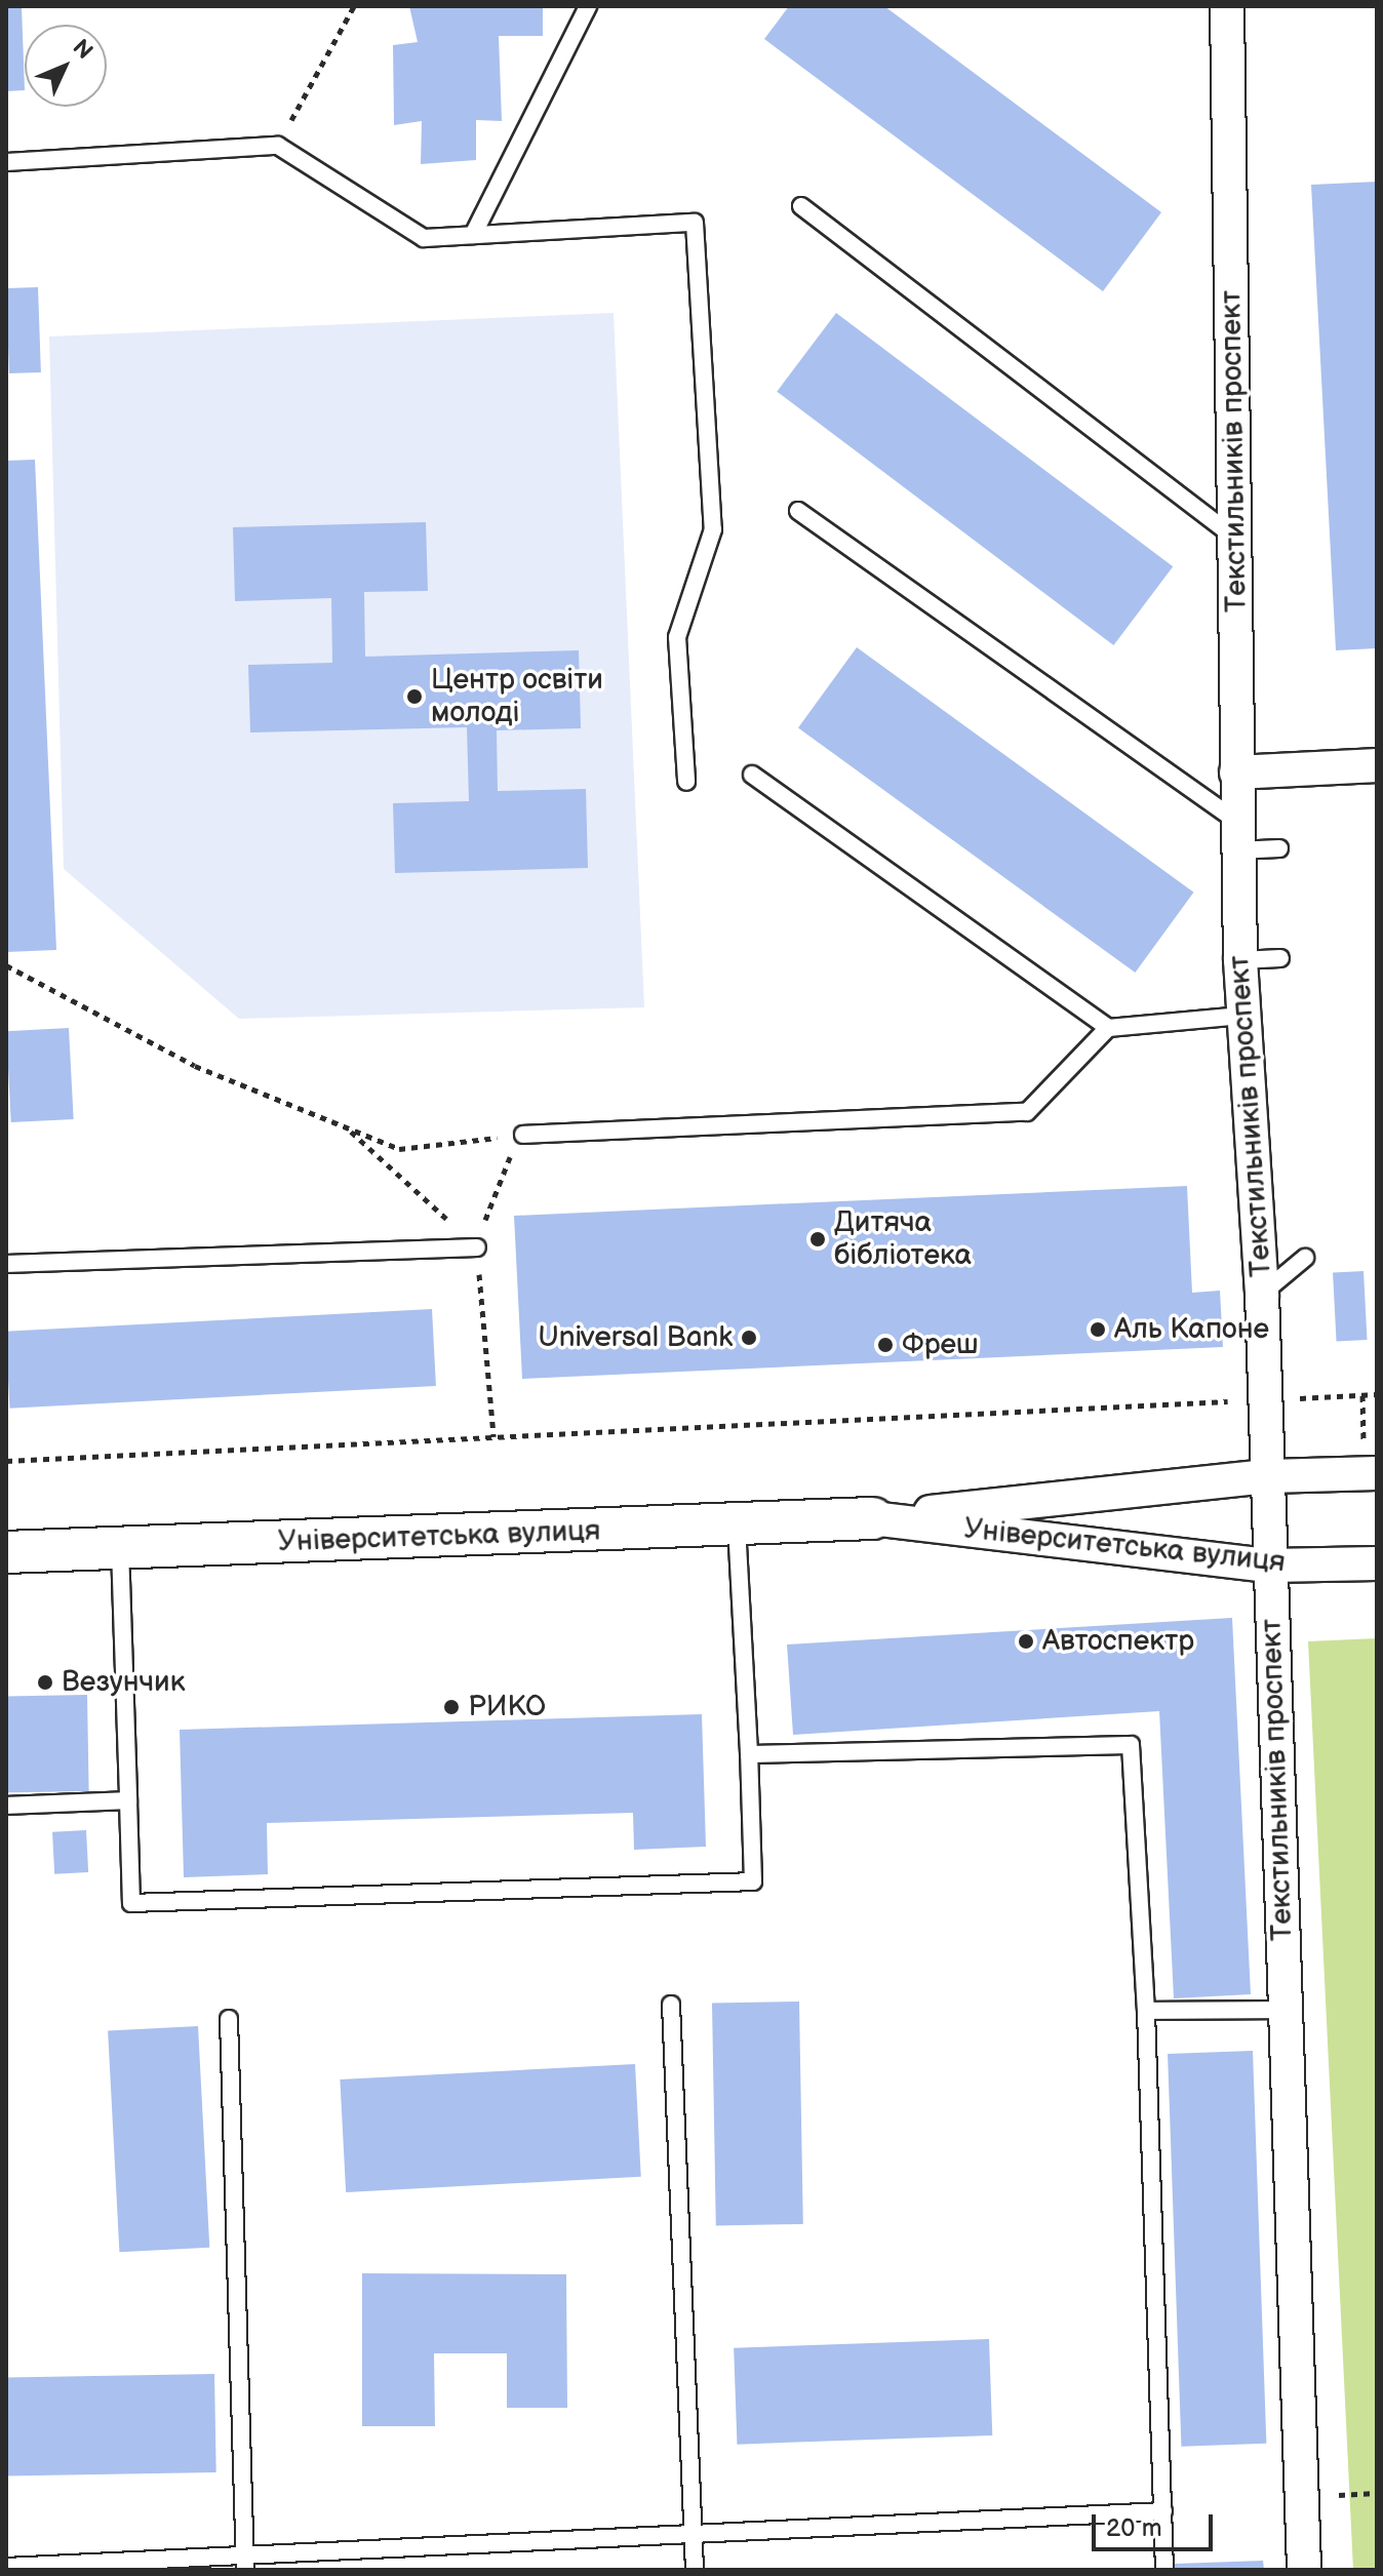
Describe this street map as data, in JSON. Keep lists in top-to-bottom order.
{
  "streets": {
    "street": ["Текстильників проспект", "Університетська вулиця"]
  },
  "crossings": [
    ["Текстильників проспект", "Університетська вулиця"]
  ],
  "places": [
    "Центр освіти молоді",
    "Дитяча бібліотека",
    "Аль Капоне",
    "Universal Bank",
    "Фреш",
    "Автоспектр",
    "Везунчик",
    "РИКО"
  ],
  "scale_bar": "20 m",
  "north": "top right"
}
